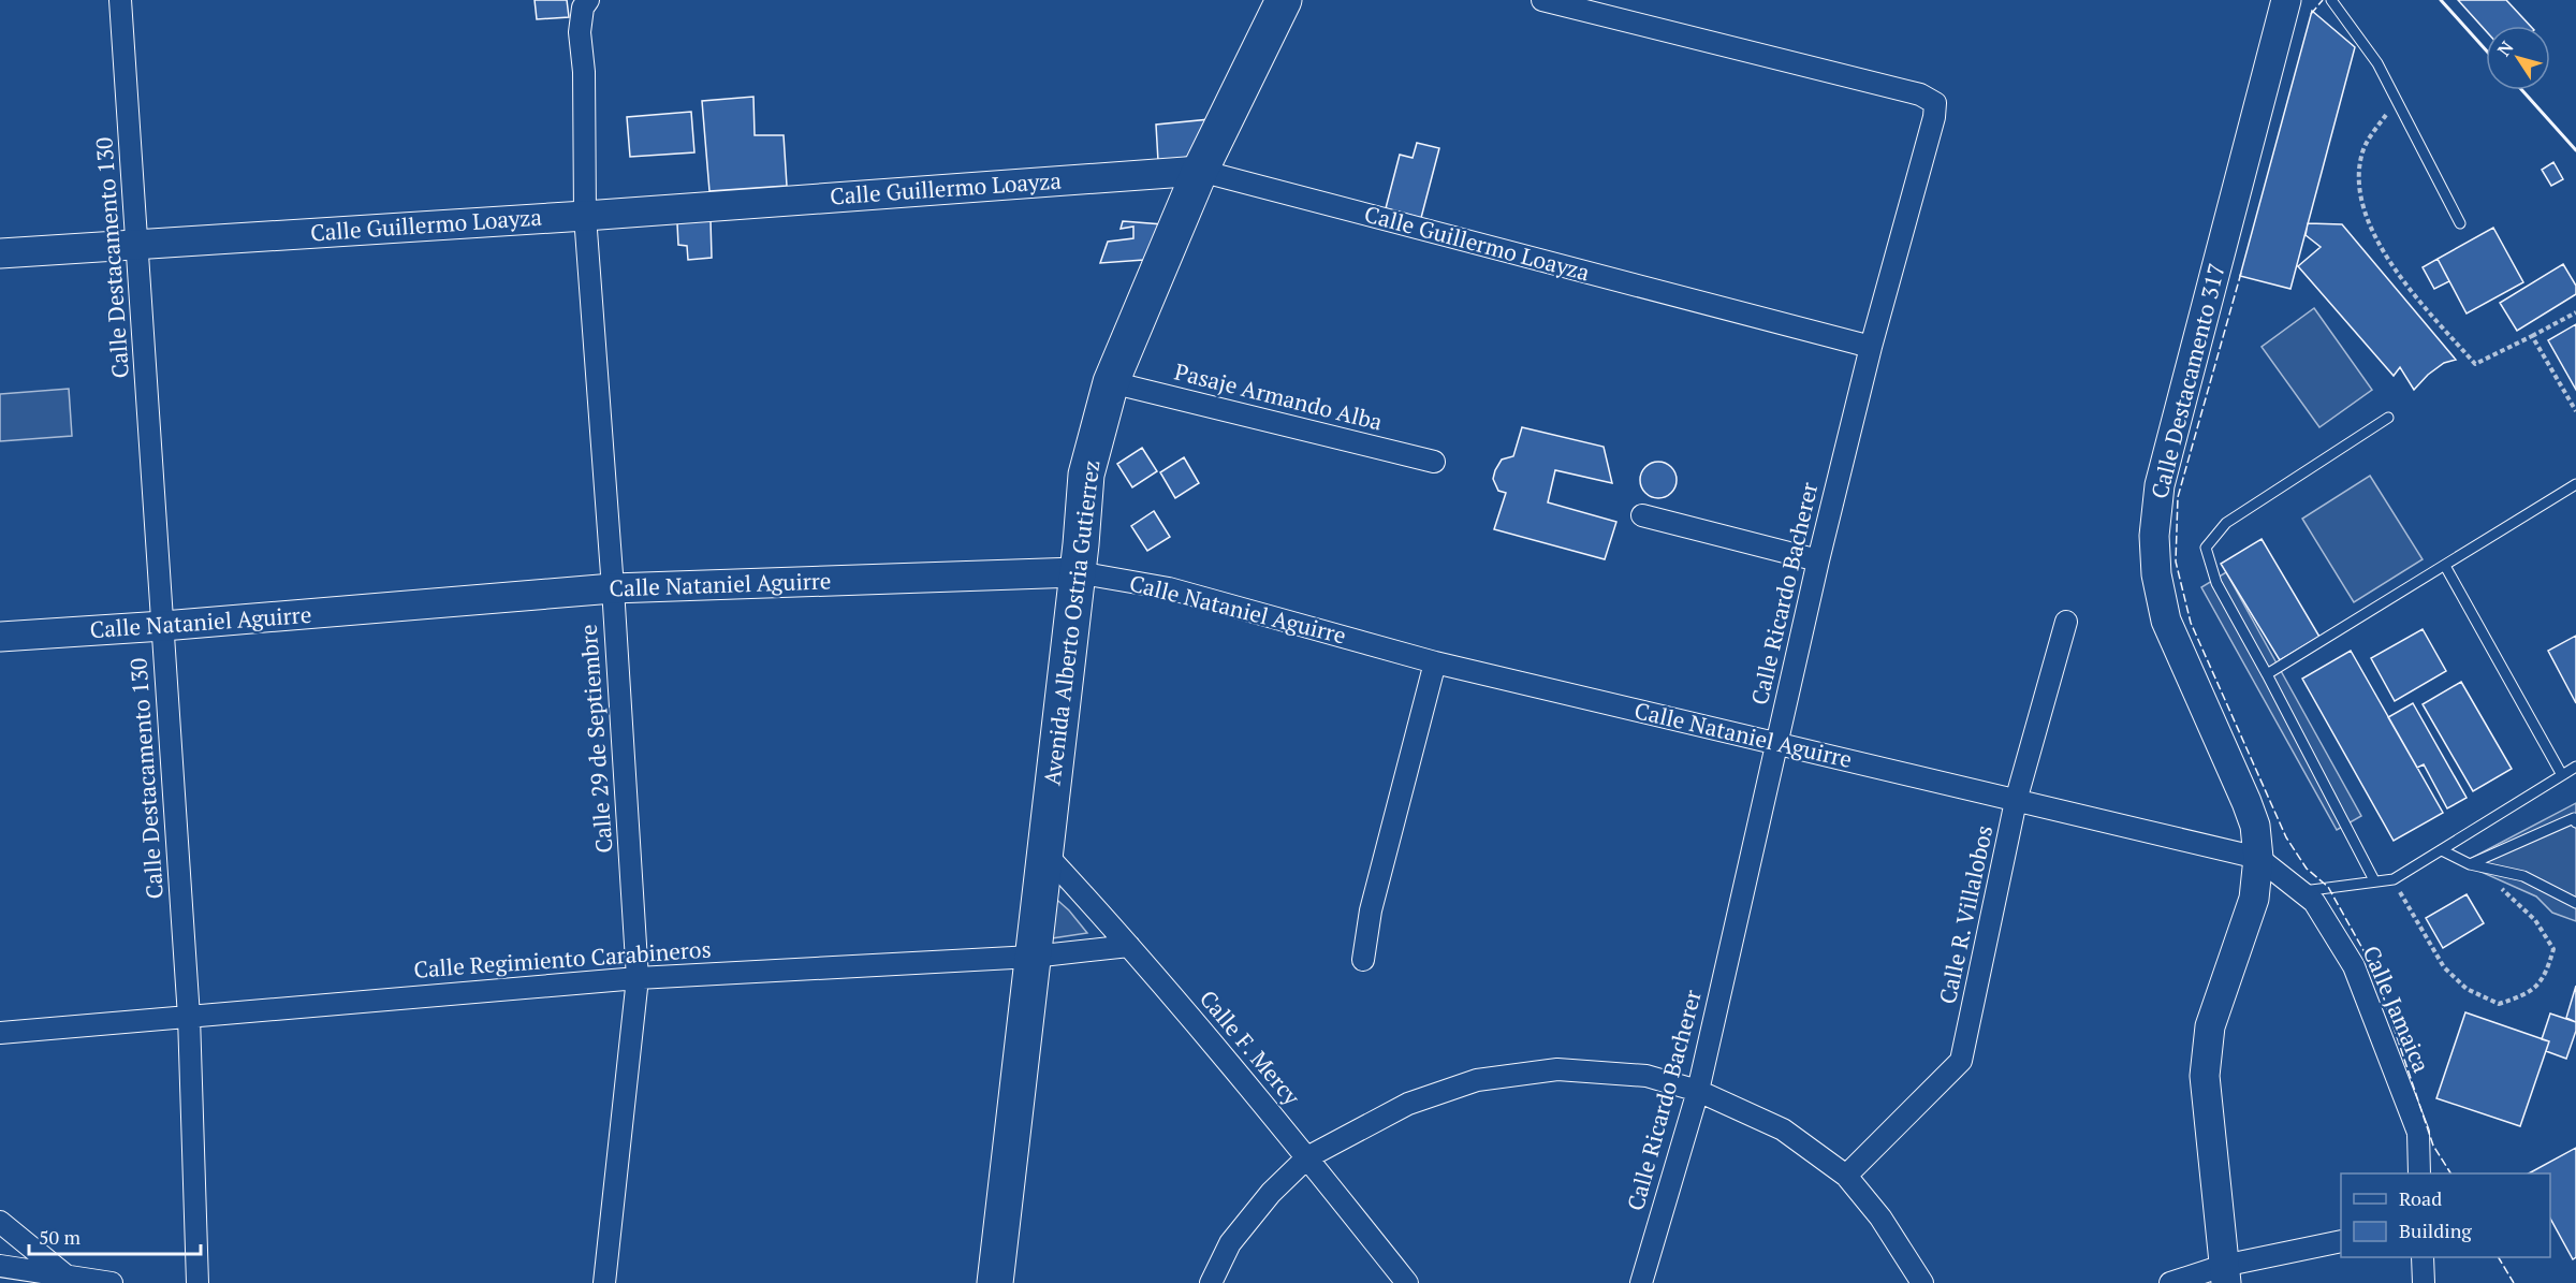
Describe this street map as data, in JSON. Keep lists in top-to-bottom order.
{
  "streets": {
    "highway": ["Avenida Alberto Ostria Gutierrez"],
    "street": [
      "Calle Guillermo Loayza",
      "Calle Destacamento 130",
      "Calle Destacamento 317",
      "Pasaje Armando Alba",
      "Calle Nataniel Aguirre",
      "Calle Ricardo Bacherer",
      "Calle 29 de Septiembre",
      "Calle R. Villalobos",
      "Calle Regimiento Carabineros",
      "Calle Jamaica",
      "Calle F. Mercy"
    ]
  },
  "crossings": [
    ["Calle Guillermo Loayza", "Calle Destacamento 130"],
    ["Calle Guillermo Loayza", "Calle Ricardo Bacherer"],
    ["Calle Guillermo Loayza", "Avenida Alberto Ostria Gutierrez"],
    ["Calle Guillermo Loayza", "Calle 29 de Septiembre"],
    ["Calle Destacamento 130", "Calle Nataniel Aguirre"],
    ["Calle Destacamento 130", "Calle Regimiento Carabineros"],
    ["Calle Destacamento 317", "Calle Nataniel Aguirre"],
    ["Calle Destacamento 317", "Calle Jamaica"],
    ["Pasaje Armando Alba", "Avenida Alberto Ostria Gutierrez"],
    ["Calle Nataniel Aguirre", "Calle Ricardo Bacherer"],
    ["Calle Nataniel Aguirre", "Avenida Alberto Ostria Gutierrez"],
    ["Calle Nataniel Aguirre", "Calle 29 de Septiembre"],
    ["Calle Nataniel Aguirre", "Calle R. Villalobos"],
    ["Calle Nataniel Aguirre", "Calle Jamaica"],
    ["Avenida Alberto Ostria Gutierrez", "Calle Regimiento Carabineros"],
    ["Avenida Alberto Ostria Gutierrez", "Calle F. Mercy"],
    ["Calle 29 de Septiembre", "Calle Regimiento Carabineros"],
    ["Calle Regimiento Carabineros", "Calle F. Mercy"]
  ],
  "legend": ["Road", "Building"],
  "scale_bar": "50 m",
  "north": "top left"
}
